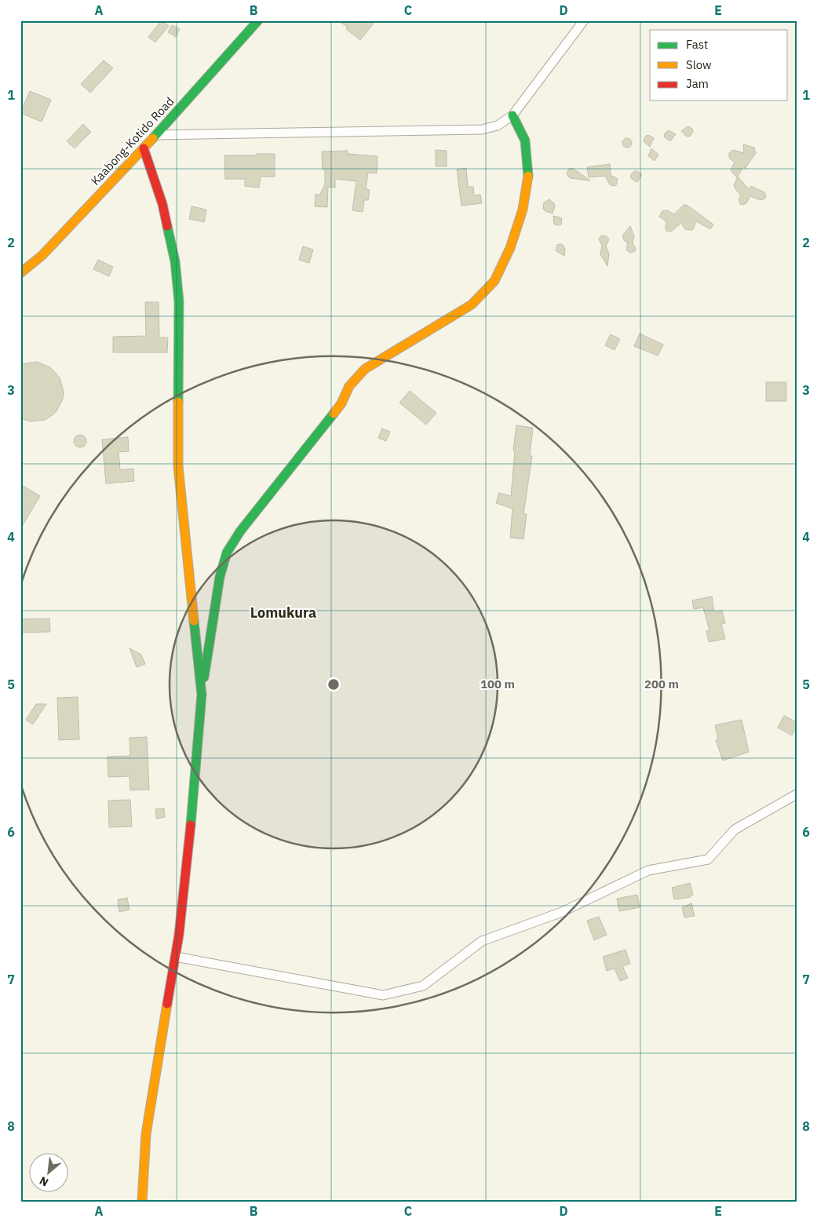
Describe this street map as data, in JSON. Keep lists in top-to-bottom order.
{
  "streets": {
    "street": ["Kaabong-Kotido Road"]
  },
  "districts": ["Lomukura"],
  "legend": ["Fast", "Slow", "Jam"],
  "north": "bottom left",
  "grid": {
    "columns": [
      "A",
      "B",
      "C",
      "D",
      "E"
    ],
    "rows": [
      "1",
      "2",
      "3",
      "4",
      "5",
      "6",
      "7",
      "8"
    ]
  },
  "rings": ["100 m", "200 m"]
}
